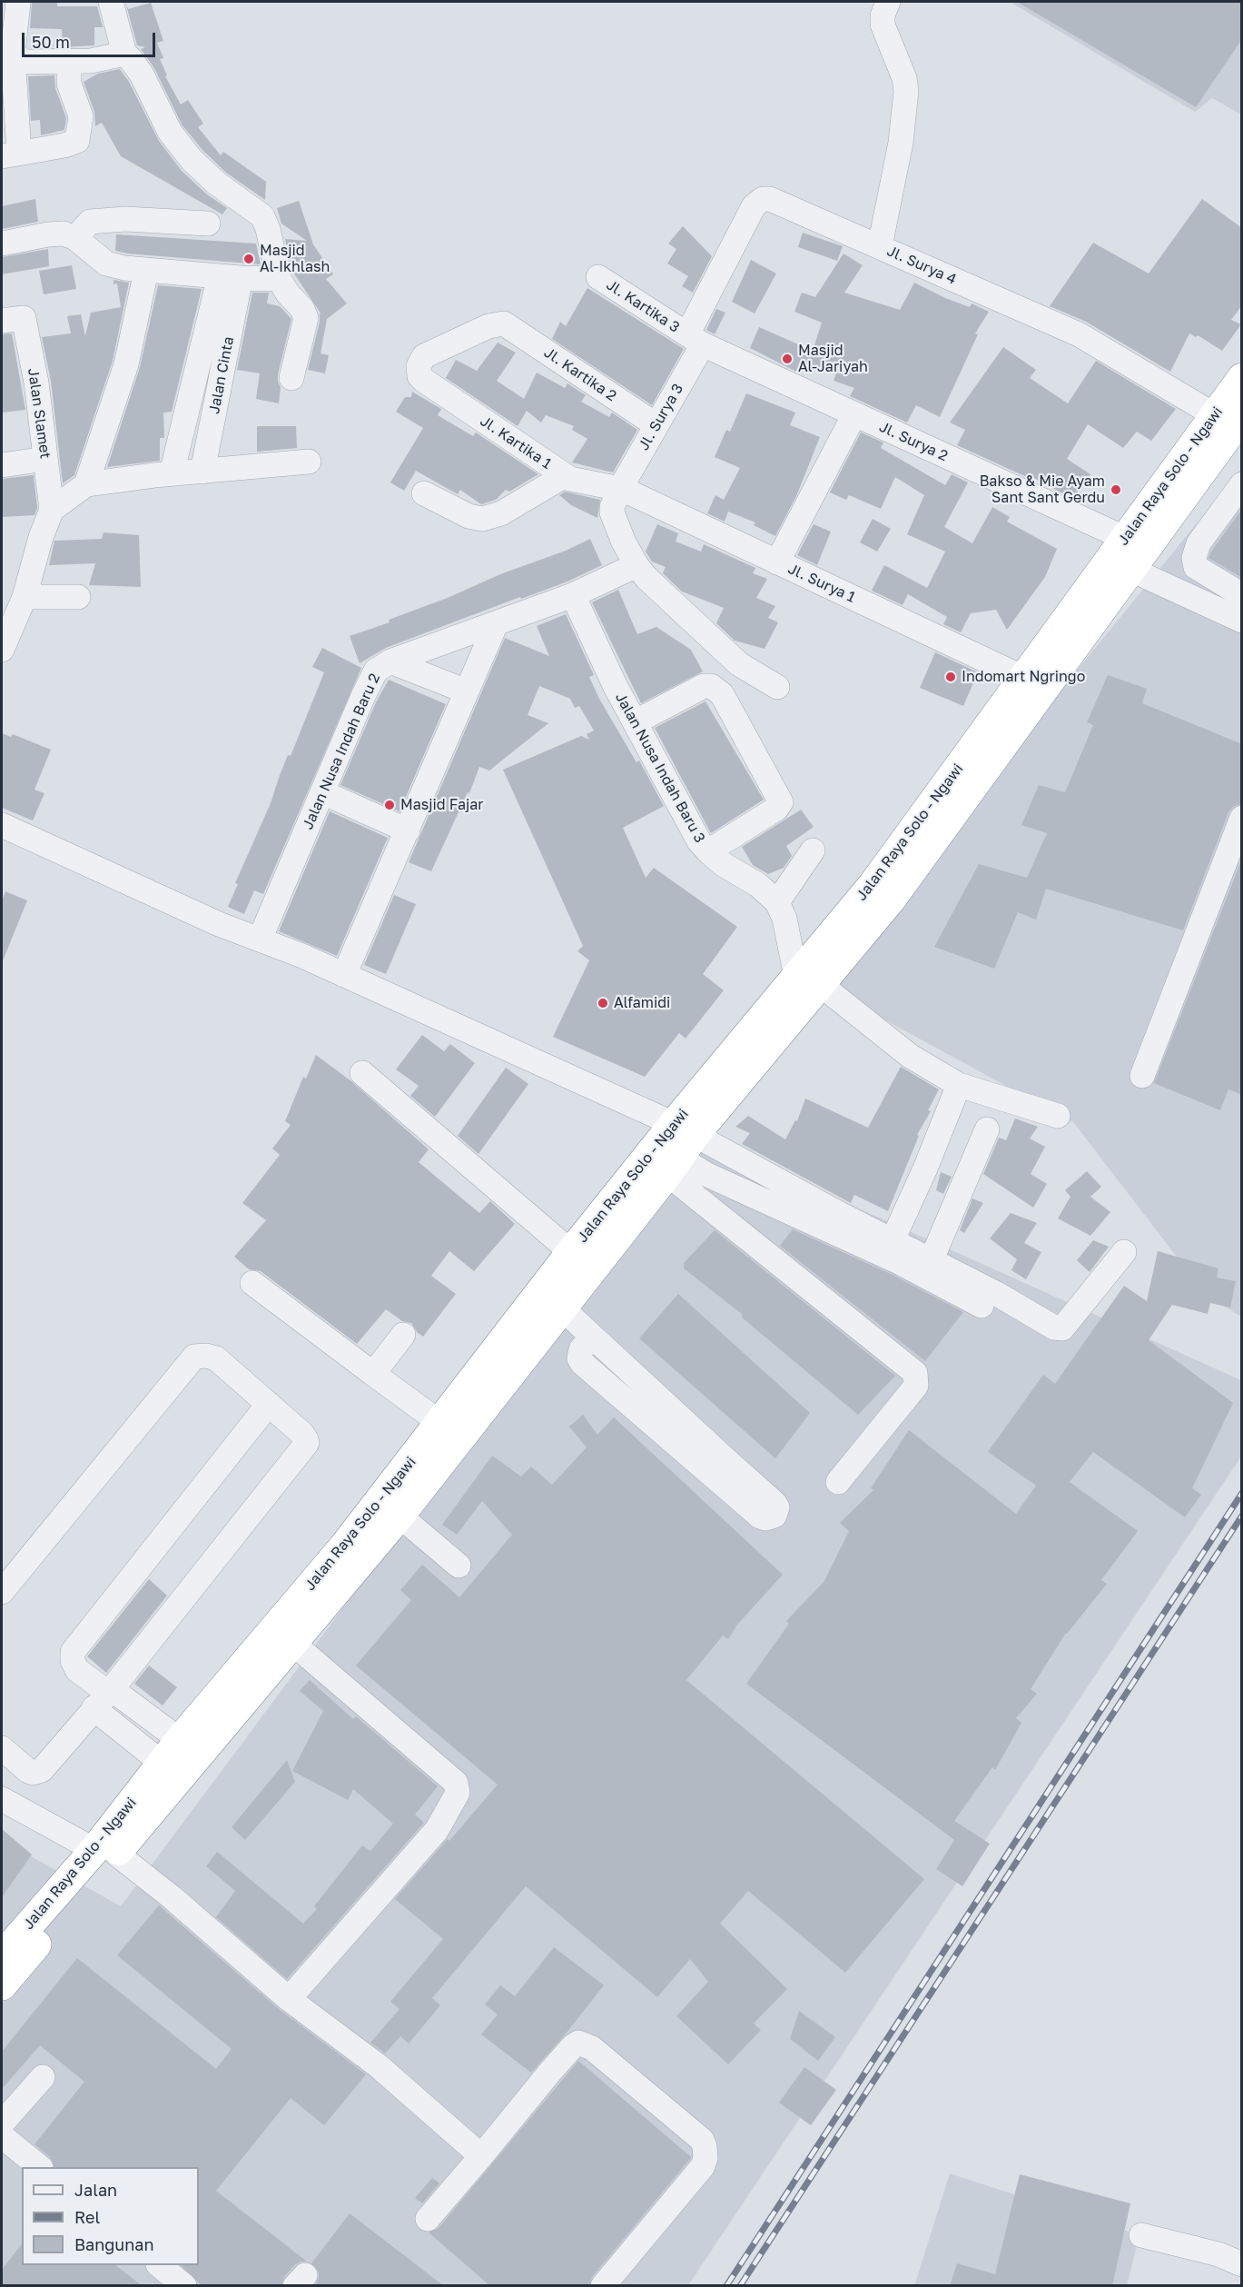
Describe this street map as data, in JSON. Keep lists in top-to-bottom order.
{
  "streets": {
    "highway": ["Jalan Raya Solo - Ngawi"],
    "street": [
      "Jl. Surya 4",
      "Jl. Kartika 3",
      "Jl. Kartika 2",
      "Jalan Cinta",
      "Jalan Slamet",
      "Jl. Surya 3",
      "Jl. Surya 2",
      "Jl. Kartika 1",
      "Jl. Surya 1",
      "Jalan Nusa Indah Baru 2",
      "Jalan Nusa Indah Baru 3"
    ]
  },
  "crossings": [
    ["Jl. Surya 4", "Jl. Kartika 3"],
    ["Jl. Surya 4", "Jl. Surya 3"],
    ["Jl. Surya 4", "Jl. Surya 2"],
    ["Jl. Surya 4", "Jalan Raya Solo - Ngawi"],
    ["Jl. Kartika 3", "Jl. Surya 3"],
    ["Jl. Kartika 3", "Jl. Surya 2"],
    ["Jl. Kartika 2", "Jl. Surya 3"],
    ["Jl. Kartika 2", "Jl. Kartika 1"],
    ["Jl. Surya 3", "Jl. Surya 2"],
    ["Jl. Surya 3", "Jl. Kartika 1"],
    ["Jl. Surya 3", "Jl. Surya 1"],
    ["Jl. Surya 3", "Jalan Nusa Indah Baru 2"],
    ["Jl. Surya 2", "Jalan Raya Solo - Ngawi"],
    ["Jl. Kartika 1", "Jl. Surya 1"],
    ["Jalan Raya Solo - Ngawi", "Jl. Surya 1"],
    ["Jalan Raya Solo - Ngawi", "Jalan Nusa Indah Baru 3"],
    ["Jalan Nusa Indah Baru 2", "Jalan Nusa Indah Baru 3"]
  ],
  "places": [
    "Masjid Al-Ikhlash",
    "Masjid Al-Jariyah",
    "Bakso & Mie Ayam Sant Sant Gerdu",
    "Indomart Ngringo",
    "Masjid Fajar",
    "Alfamidi"
  ],
  "legend": ["Jalan", "Rel", "Bangunan"],
  "scale_bar": "50 m"
}
